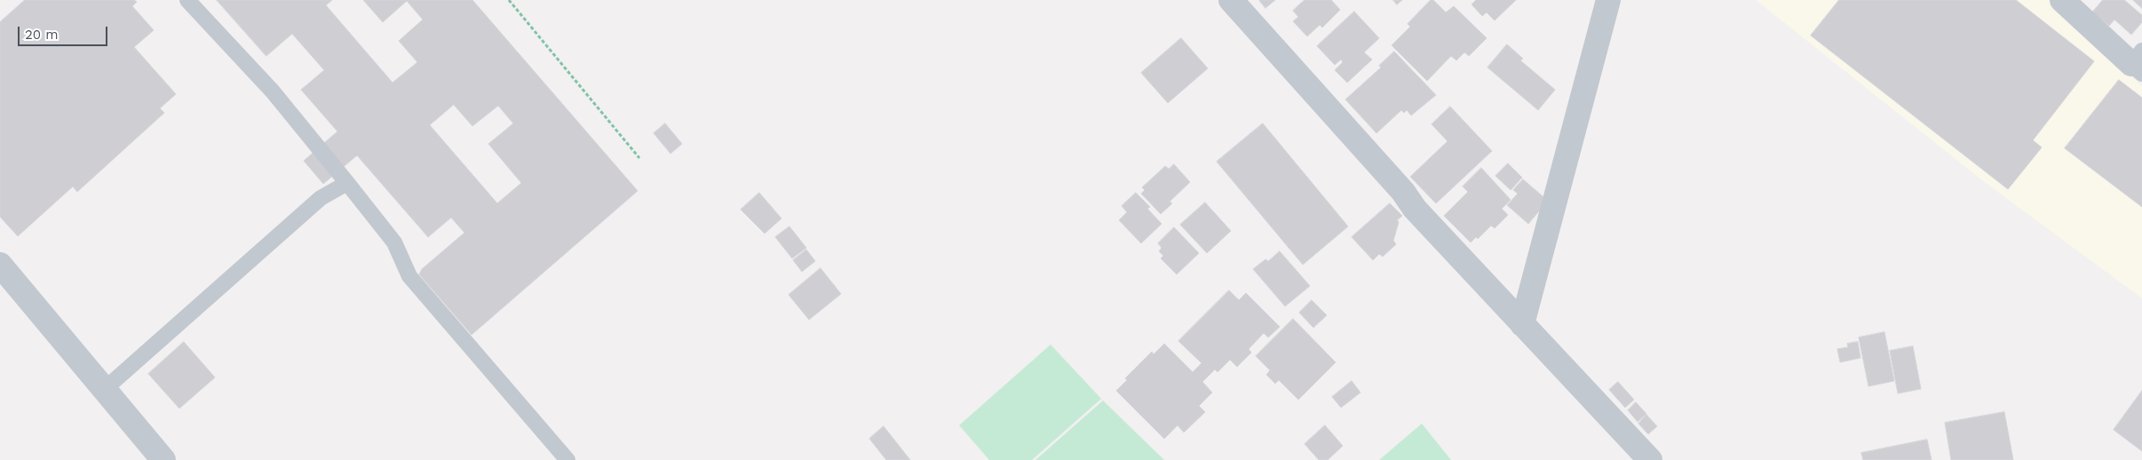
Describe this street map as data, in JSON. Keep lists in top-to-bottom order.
{
  "scale_bar": "20 m"
}
